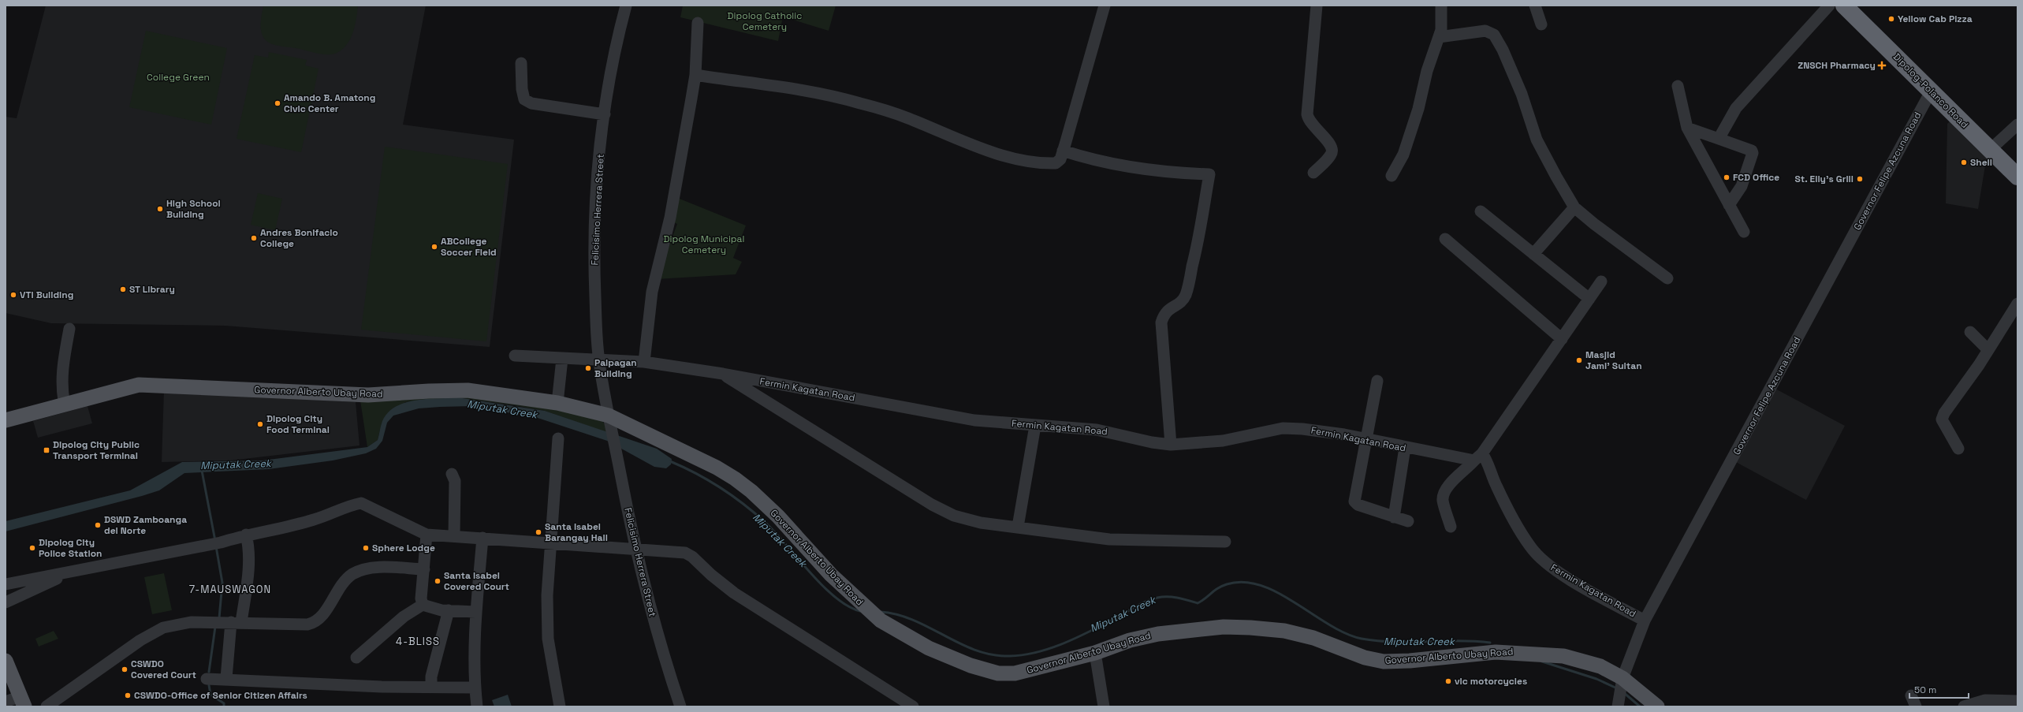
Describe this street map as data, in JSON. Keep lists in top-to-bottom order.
{
  "streets": {
    "highway": ["Dipolog-Polanco Road"],
    "main road": ["Governor Alberto Ubay Road"],
    "street": ["Governor Felipe Azcuna Road", "Felicisimo Herrera Street", "Fermin Kagatan Road"]
  },
  "crossings": [
    ["Dipolog-Polanco Road", "Governor Felipe Azcuna Road"],
    ["Governor Felipe Azcuna Road", "Fermin Kagatan Road"],
    ["Governor Felipe Azcuna Road", "Governor Alberto Ubay Road"],
    ["Felicisimo Herrera Street", "Fermin Kagatan Road"],
    ["Felicisimo Herrera Street", "Governor Alberto Ubay Road"]
  ],
  "districts": ["7-MAUSWAGON", "4-BLISS"],
  "water": ["Miputak Creek"],
  "parks": ["Dipolog Catholic Cemetery", "College Green", "Dipolog Municipal Cemetery"],
  "places": {
    "other": [
      "Yellow Cab Pizza",
      "Amando B. Amatong Civic Center",
      "Shell",
      "FCD Office",
      "St. Elly's Grill",
      "High School Building",
      "Andres Bonifacio College",
      "ABCollege Soccer Field",
      "ST Library",
      "VTI Building",
      "Masjid Jami' Sultan",
      "Palpagan Building",
      "Dipolog City Food Terminal",
      "DSWD Zamboanga del Norte",
      "Santa Isabel Barangay Hall",
      "Dipolog City Police Station",
      "Sphere Lodge",
      "Santa Isabel Covered Court",
      "CSWDO Covered Court",
      "vic motorcycles",
      "CSWDO-Office of Senior Citizen Affairs"
    ],
    "health": ["ZNSCH Pharmacy"],
    "transit": ["Dipolog City Public Transport Terminal"]
  },
  "scale_bar": "50 m"
}
